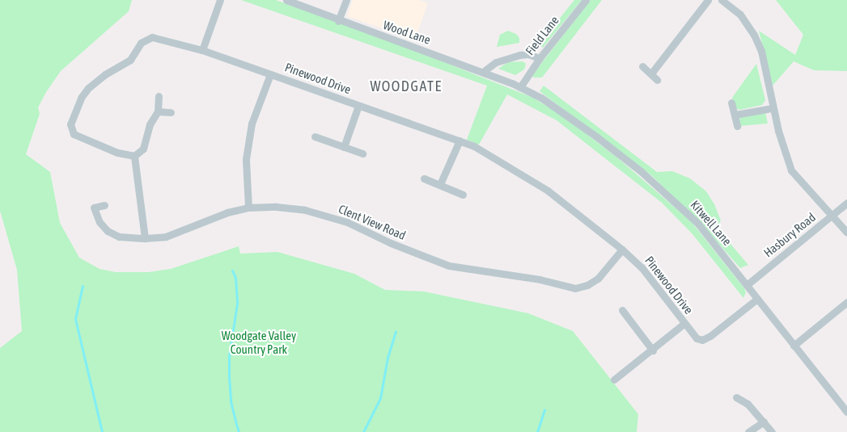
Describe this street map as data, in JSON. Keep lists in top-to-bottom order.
{
  "streets": {
    "street": [
      "Wood Lane",
      "Field Lane",
      "Pinewood Drive",
      "Clent View Road",
      "Kitwell Lane",
      "Hasbury Road"
    ]
  },
  "crossings": [
    ["Wood Lane", "Field Lane"],
    ["Wood Lane", "Kitwell Lane"],
    ["Field Lane", "Kitwell Lane"],
    ["Pinewood Drive", "Clent View Road"],
    ["Pinewood Drive", "Kitwell Lane"],
    ["Kitwell Lane", "Hasbury Road"]
  ],
  "districts": ["WOODGATE"],
  "parks": ["Woodgate Valley Country Park"]
}
